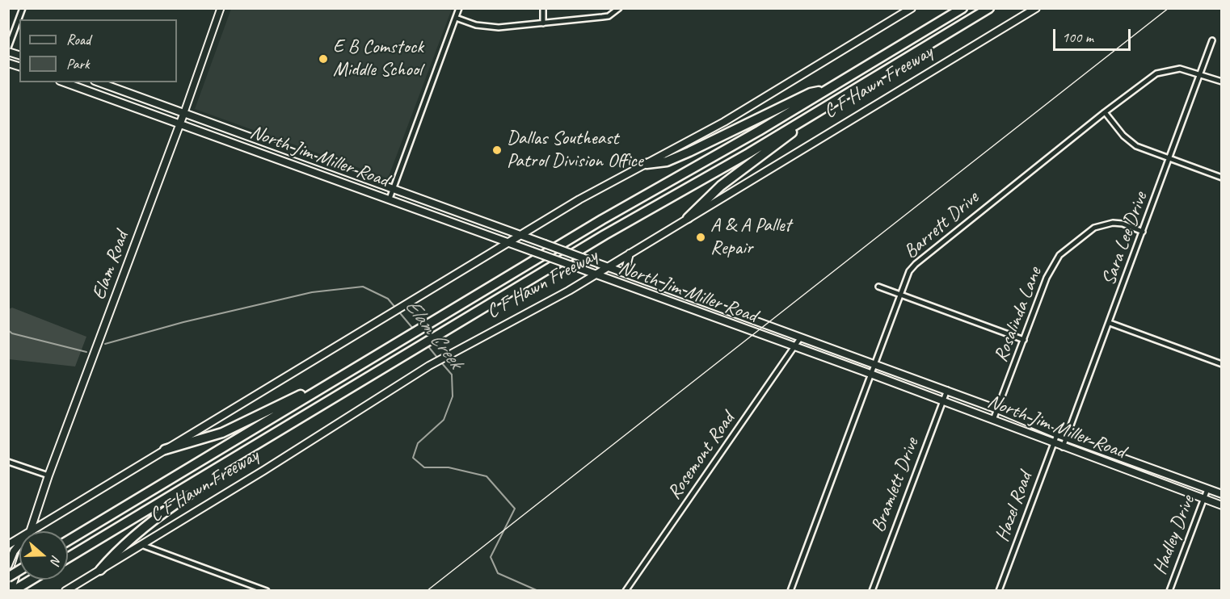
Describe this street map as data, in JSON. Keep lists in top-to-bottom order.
{
  "streets": {
    "highway": ["C F Hawn Freeway"],
    "main road": ["North Jim Miller Road", "Elam Road"],
    "street": [
      "Barrett Drive",
      "Sara Lee Drive",
      "Rosalinda Lane",
      "Rosemont Road",
      "Bramlett Drive",
      "Hazel Road",
      "Hadley Drive"
    ]
  },
  "crossings": [
    ["C F Hawn Freeway", "North Jim Miller Road"],
    ["North Jim Miller Road", "Barrett Drive"],
    ["North Jim Miller Road", "Sara Lee Drive"],
    ["North Jim Miller Road", "Elam Road"],
    ["North Jim Miller Road", "Rosalinda Lane"],
    ["North Jim Miller Road", "Rosemont Road"],
    ["North Jim Miller Road", "Bramlett Drive"],
    ["North Jim Miller Road", "Hazel Road"],
    ["North Jim Miller Road", "Hadley Drive"],
    ["Barrett Drive", "Sara Lee Drive"],
    ["Sara Lee Drive", "Rosalinda Lane"]
  ],
  "water": ["Elam Creek"],
  "places": ["E B Comstock Middle School", "Dallas Southeast Patrol Division Office", "A & A Pallet Repair"],
  "legend": ["Road", "Park"],
  "scale_bar": "100 m",
  "north": "right"
}
